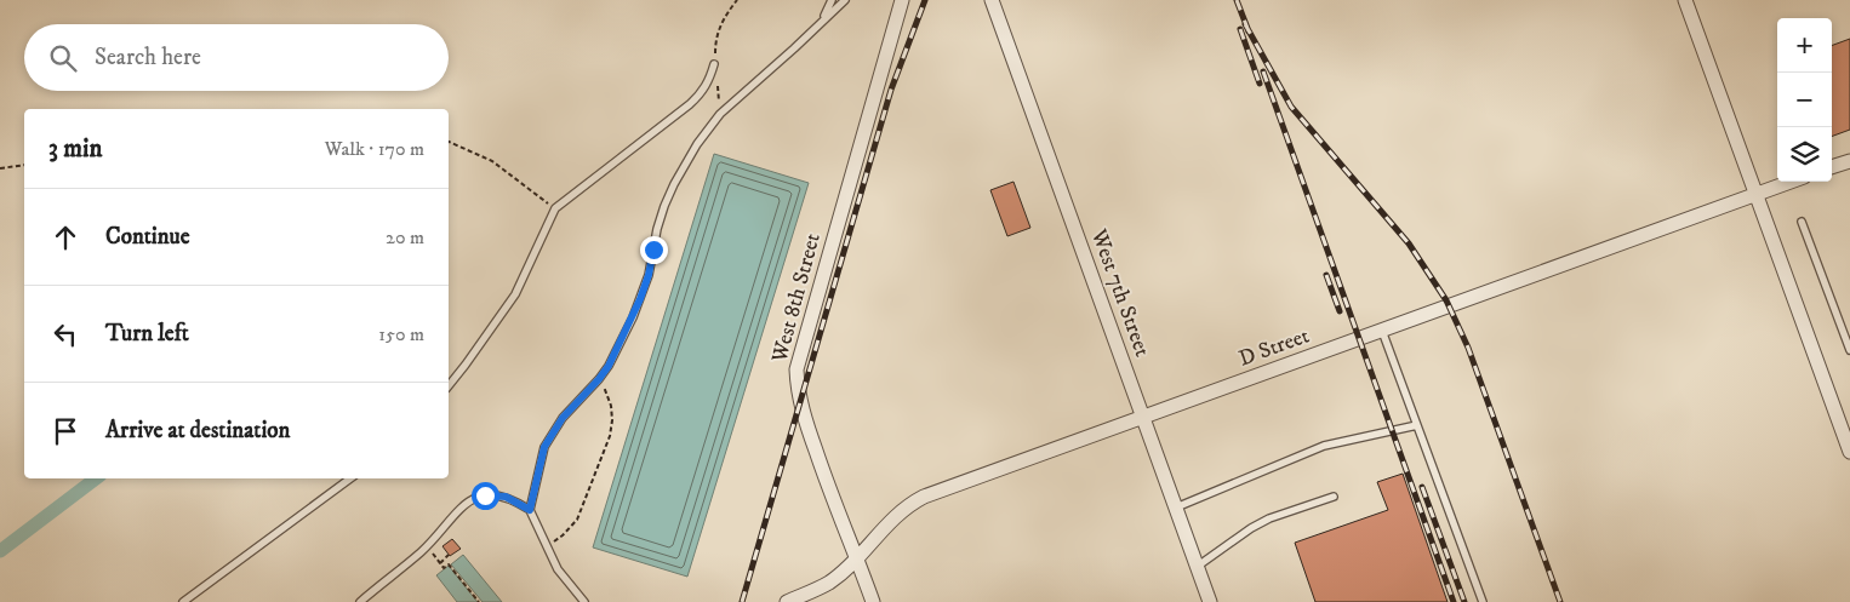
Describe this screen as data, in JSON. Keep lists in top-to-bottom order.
{
  "streets": {
    "street": ["West 7th Street", "West 8th Street", "D Street"]
  },
  "crossings": [
    ["West 7th Street", "D Street"],
    ["West 8th Street", "D Street"]
  ],
  "page": {
    "map_buttons": ["+", "−"],
    "search": "Search here",
    "heading": ["3 min", "Walk · 170 m"],
    "list": [
      ["Continue", "20 m"],
      ["Turn left", "150 m"],
      "Arrive at destination"
    ]
  }
}
